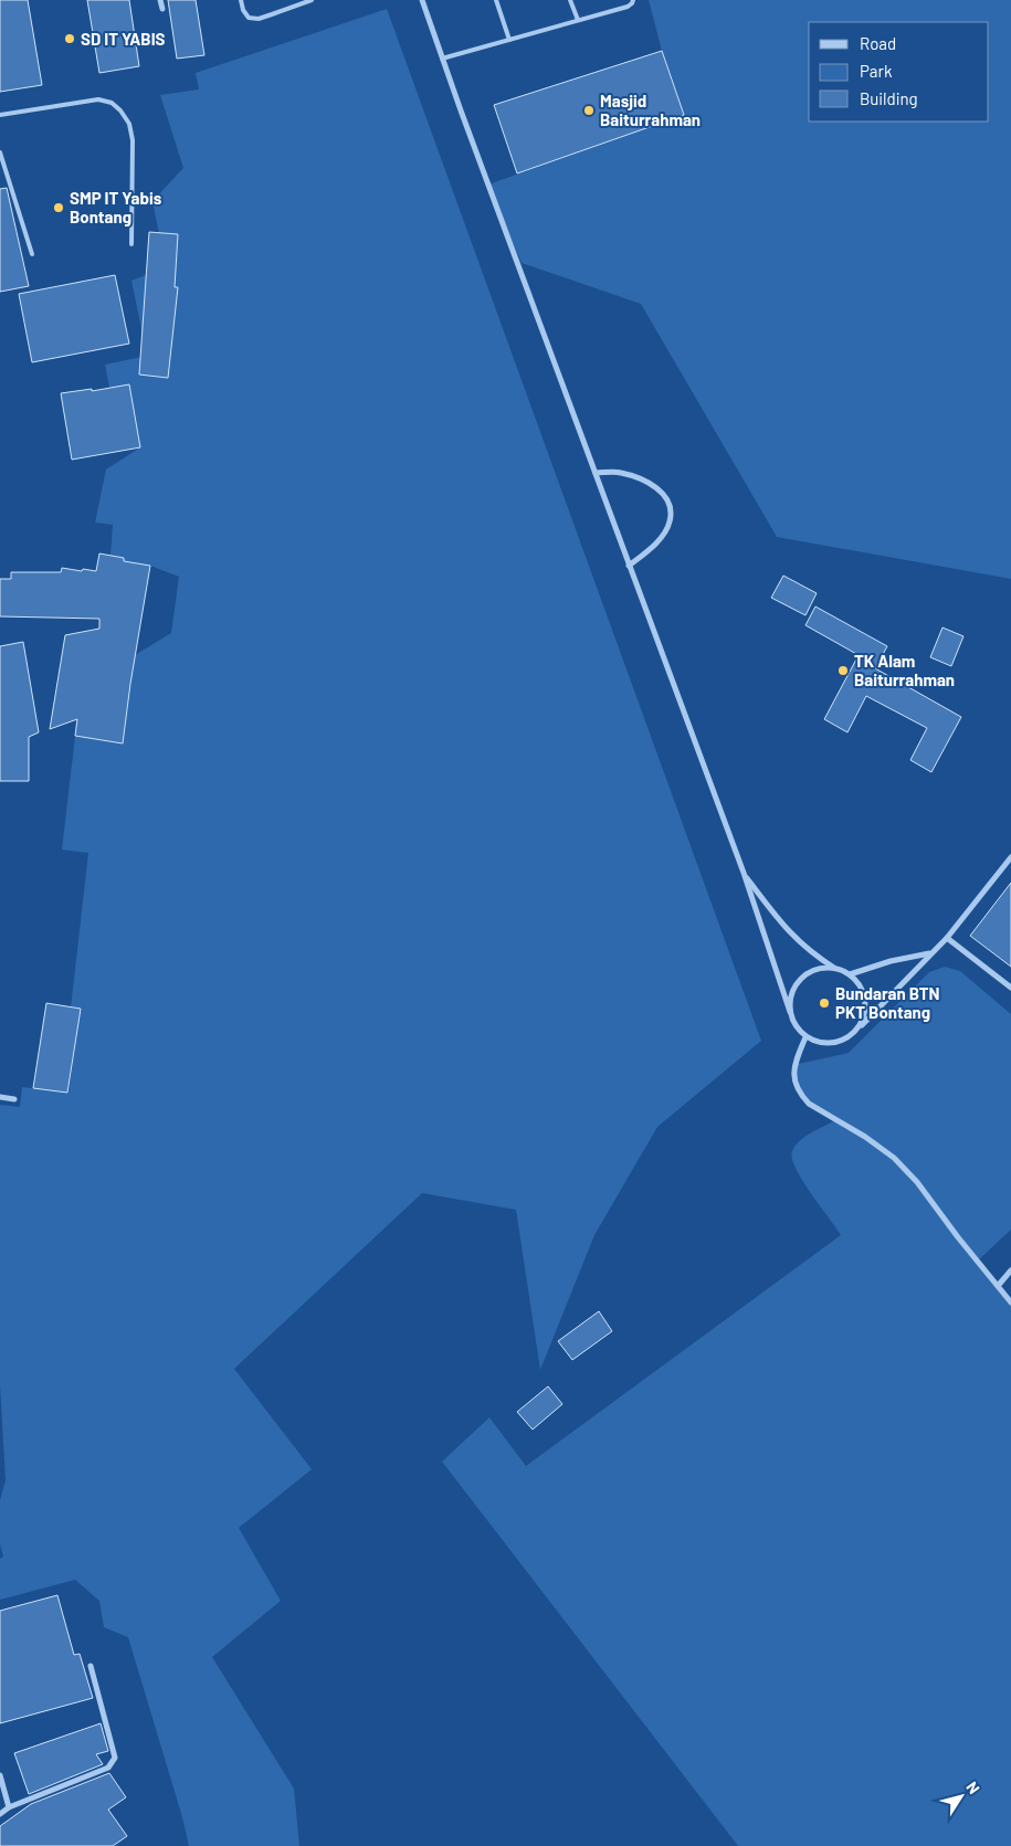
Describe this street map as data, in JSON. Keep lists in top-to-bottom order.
{
  "places": [
    "SD IT YABIS",
    "Masjid Baiturrahman",
    "SMP IT Yabis Bontang",
    "TK Alam Baiturrahman",
    "Bundaran BTN PKT Bontang"
  ],
  "legend": ["Road", "Park", "Building"],
  "north": "top right"
}
